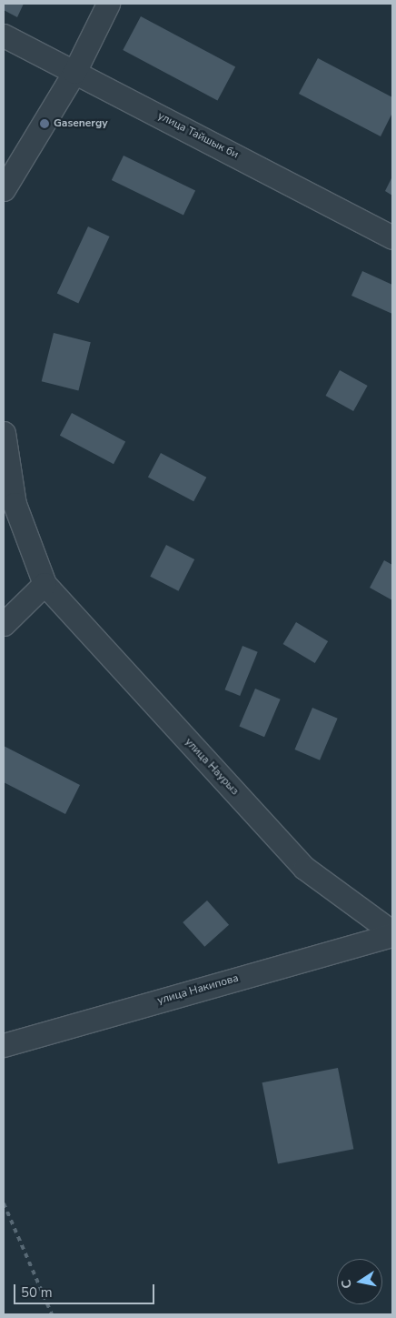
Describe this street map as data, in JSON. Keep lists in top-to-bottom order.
{
  "streets": {
    "street": ["улица Тайшык би", "улица Наурыз", "улица Накипова"]
  },
  "crossings": [
    ["улица Наурыз", "улица Накипова"]
  ],
  "places": ["Gasenergy"],
  "scale_bar": "50 m",
  "north": "left"
}
